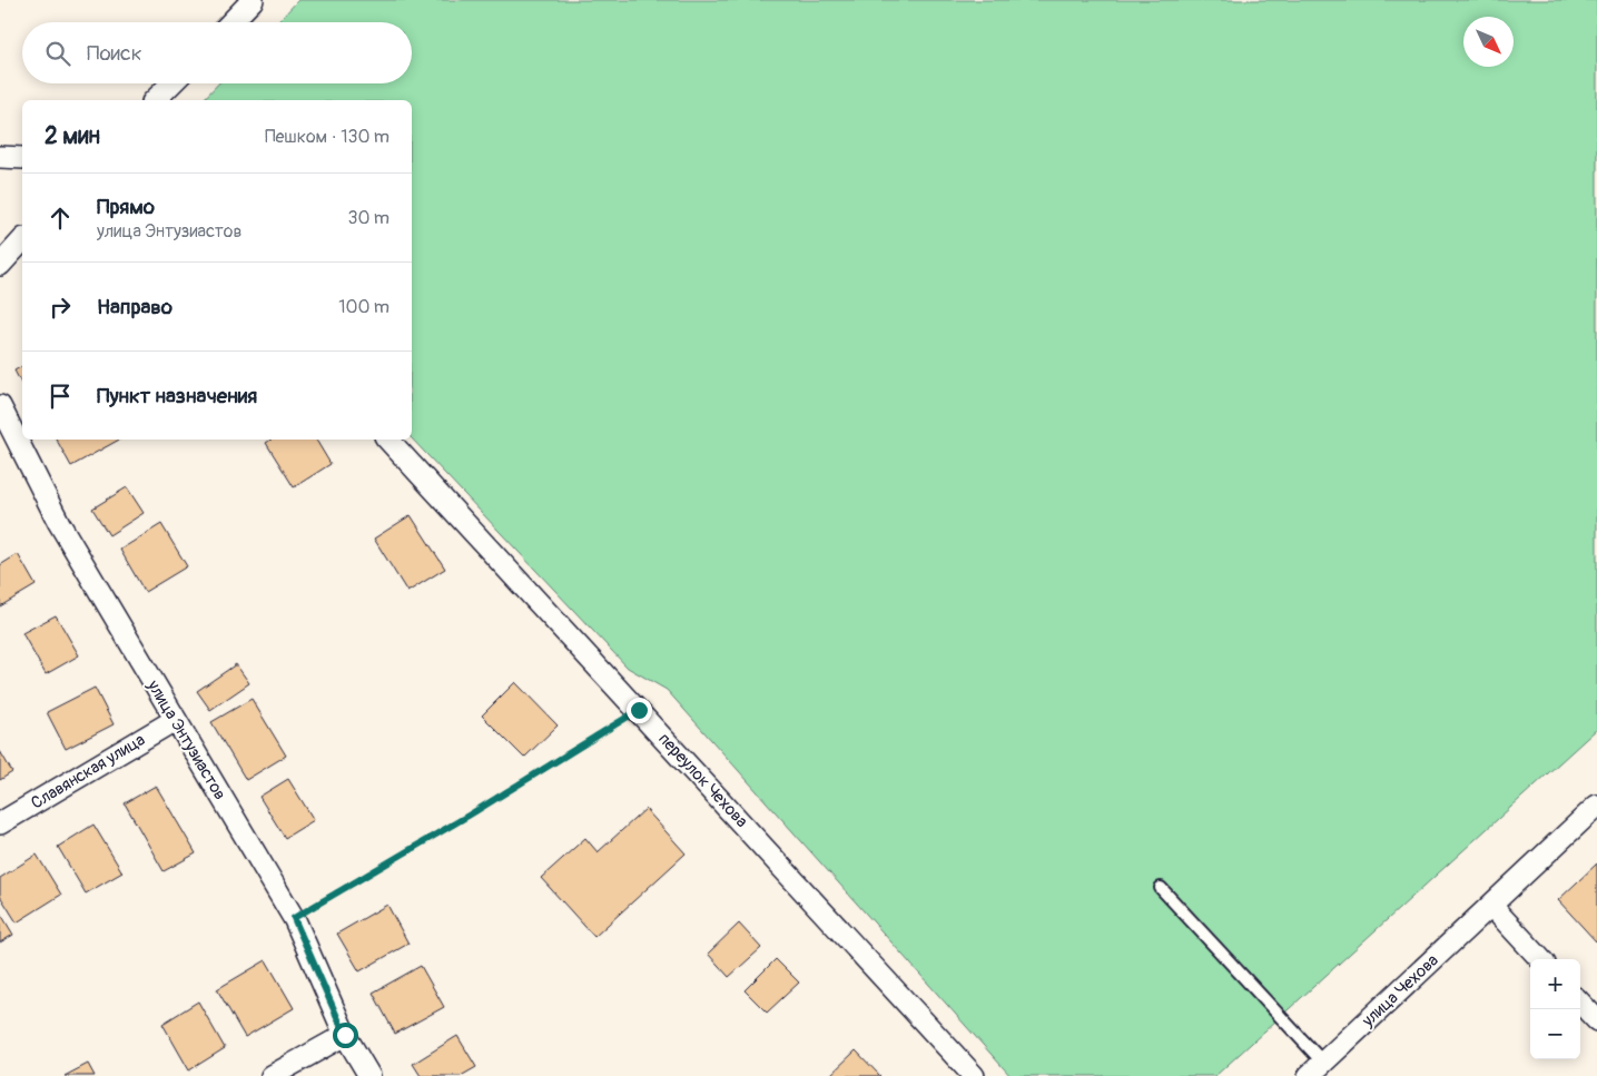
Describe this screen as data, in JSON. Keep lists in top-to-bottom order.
{
  "streets": {
    "street": [
      "улица Энтузиастов",
      "Славянская улица",
      "переулок Чехова",
      "улица Чехова"
    ]
  },
  "crossings": [
    ["улица Энтузиастов", "Славянская улица"]
  ],
  "north": "bottom right",
  "page": {
    "search": "Поиск",
    "heading": ["2 мин", "Пешком · 130 m"],
    "list": [
      ["Прямо", "улица Энтузиастов", "30 m"],
      ["Направо", "100 m"],
      "Пункт назначения"
    ],
    "map_buttons": ["+", "−"]
  }
}
